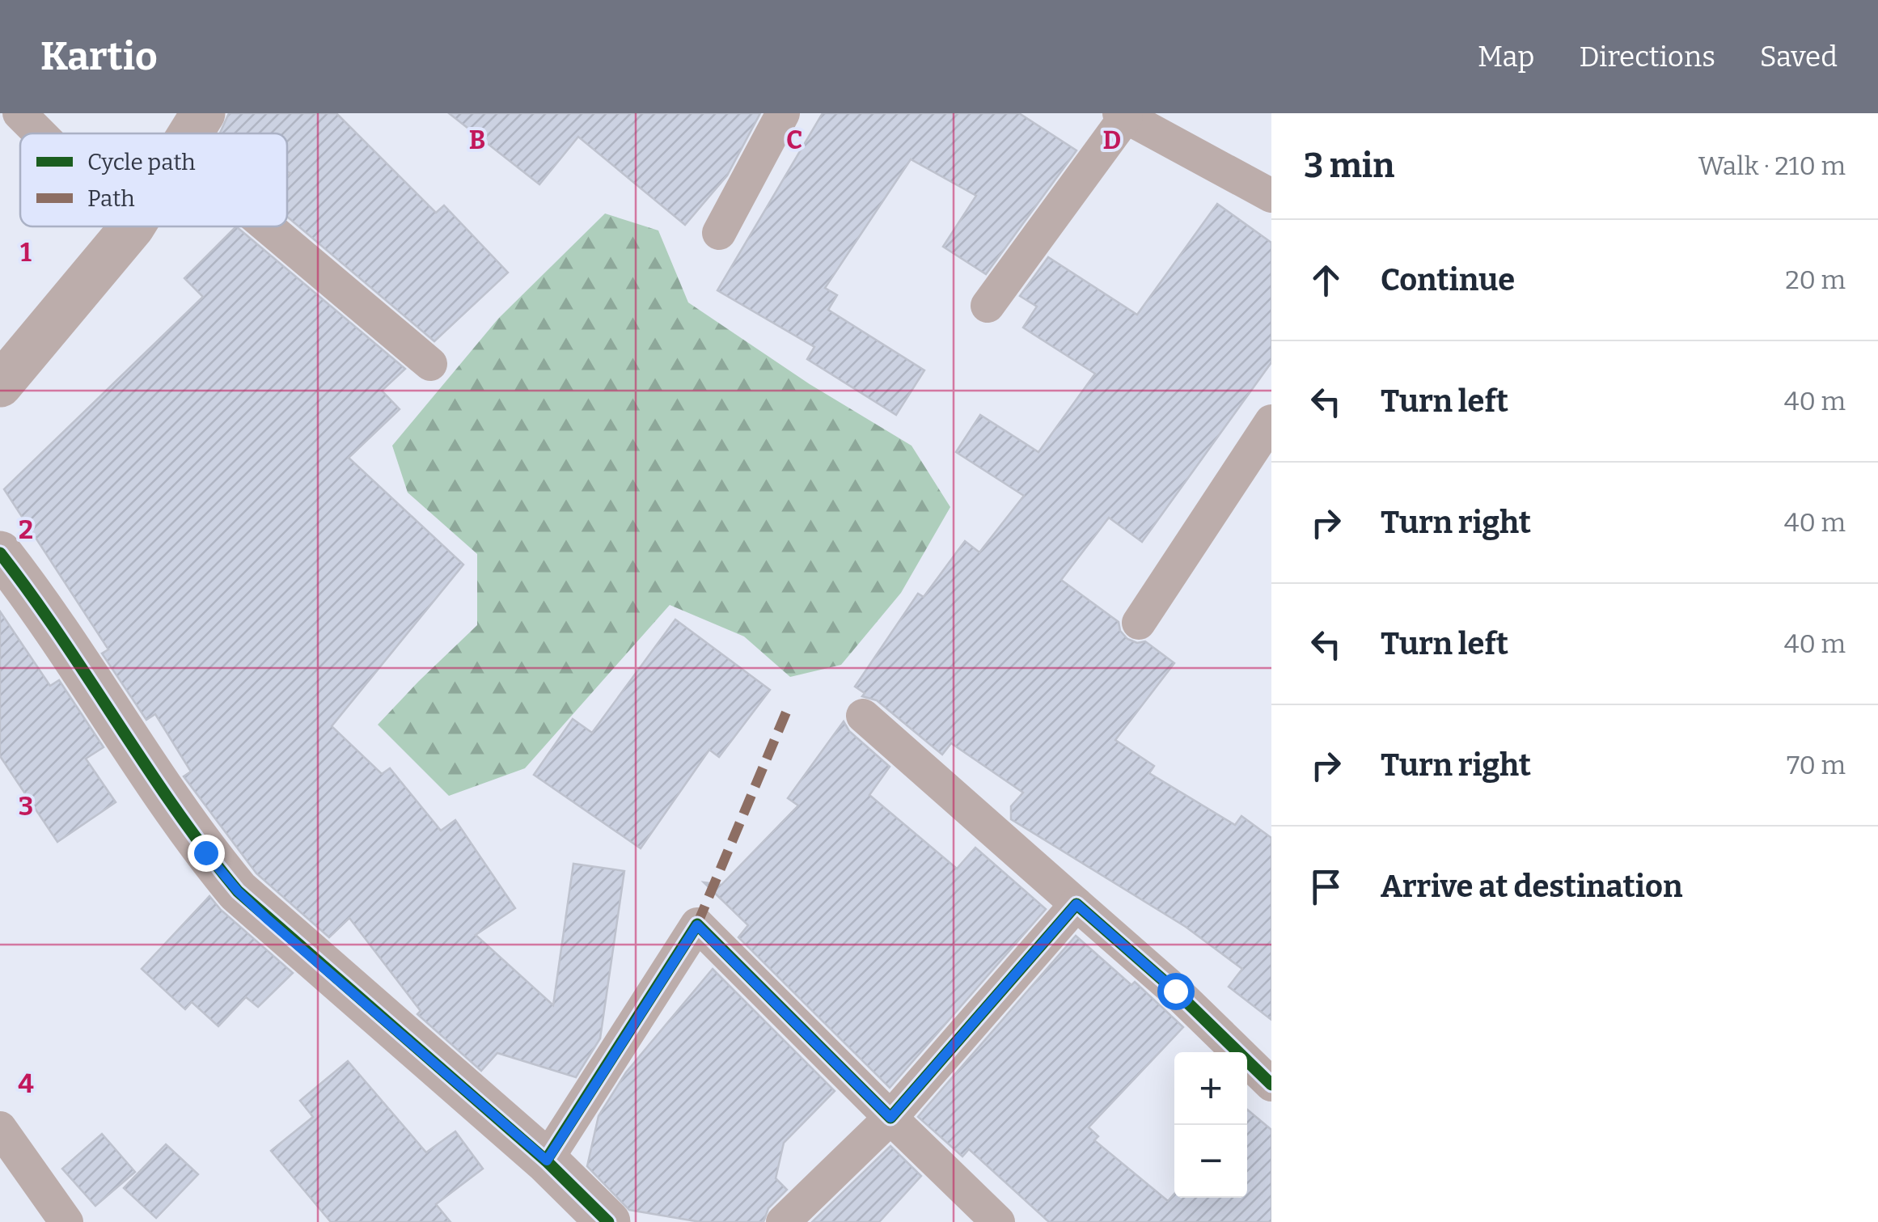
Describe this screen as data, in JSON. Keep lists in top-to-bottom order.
{
  "legend": ["Cycle path", "Path"],
  "page": {
    "header": "Kartio",
    "nav": ["Map", "Directions", "Saved"],
    "heading": ["3 min", "Walk · 210 m"],
    "list": [
      ["Continue", "20 m"],
      ["Turn left", "40 m"],
      ["Turn right", "40 m"],
      ["Turn left", "40 m"],
      ["Turn right", "70 m"],
      "Arrive at destination"
    ],
    "map_buttons": ["+", "−"]
  },
  "grid": {
    "columns": ["B", "C", "D"],
    "rows": [
      "1",
      "2",
      "3",
      "4"
    ]
  }
}
